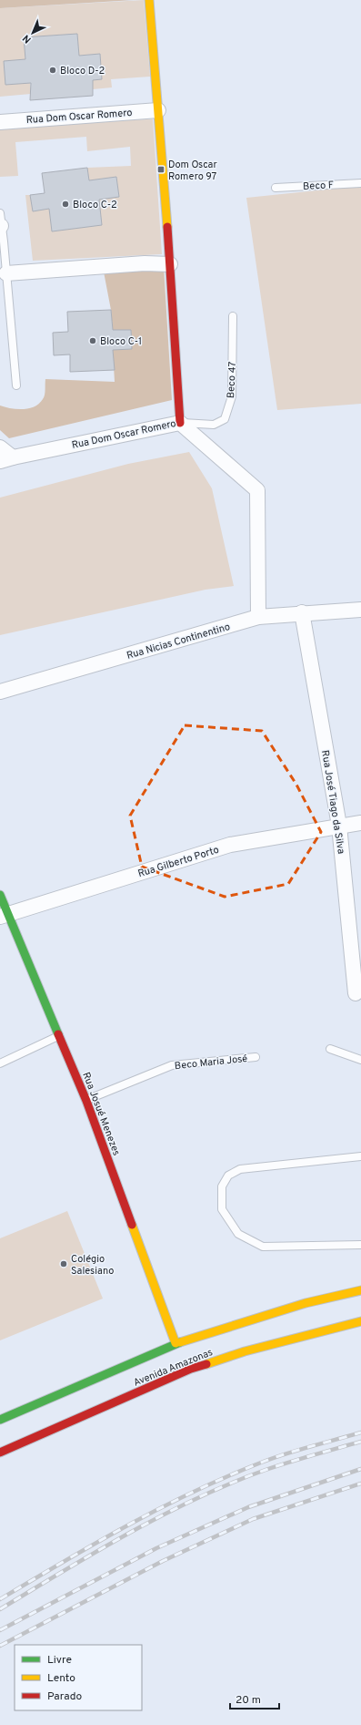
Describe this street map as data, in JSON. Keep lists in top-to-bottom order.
{
  "streets": {
    "street": [
      "Rua Dom Oscar Romero",
      "Rua Nicias Continentino",
      "Rua José Tiago da Silva",
      "Rua Gilberto Porto",
      "Rua Josué Menezes",
      "Avenida Amazonas"
    ],
    "lane": ["Beco F", "Beco 47", "Beco Maria José"]
  },
  "crossings": [
    ["Rua Dom Oscar Romero", "Beco 47"],
    ["Rua Nicias Continentino", "Rua José Tiago da Silva"],
    ["Rua José Tiago da Silva", "Rua Gilberto Porto"],
    ["Rua Gilberto Porto", "Rua Josué Menezes"],
    ["Beco Maria José", "Rua Josué Menezes"],
    ["Rua Josué Menezes", "Avenida Amazonas"]
  ],
  "places": {
    "other": [
      "Bloco D-2",
      "Bloco C-2",
      "Bloco C-1",
      "Colégio Salesiano"
    ],
    "transit": ["Dom Oscar Romero 97"]
  },
  "legend": ["Livre", "Lento", "Parado"],
  "scale_bar": "20 m",
  "north": "bottom left"
}
